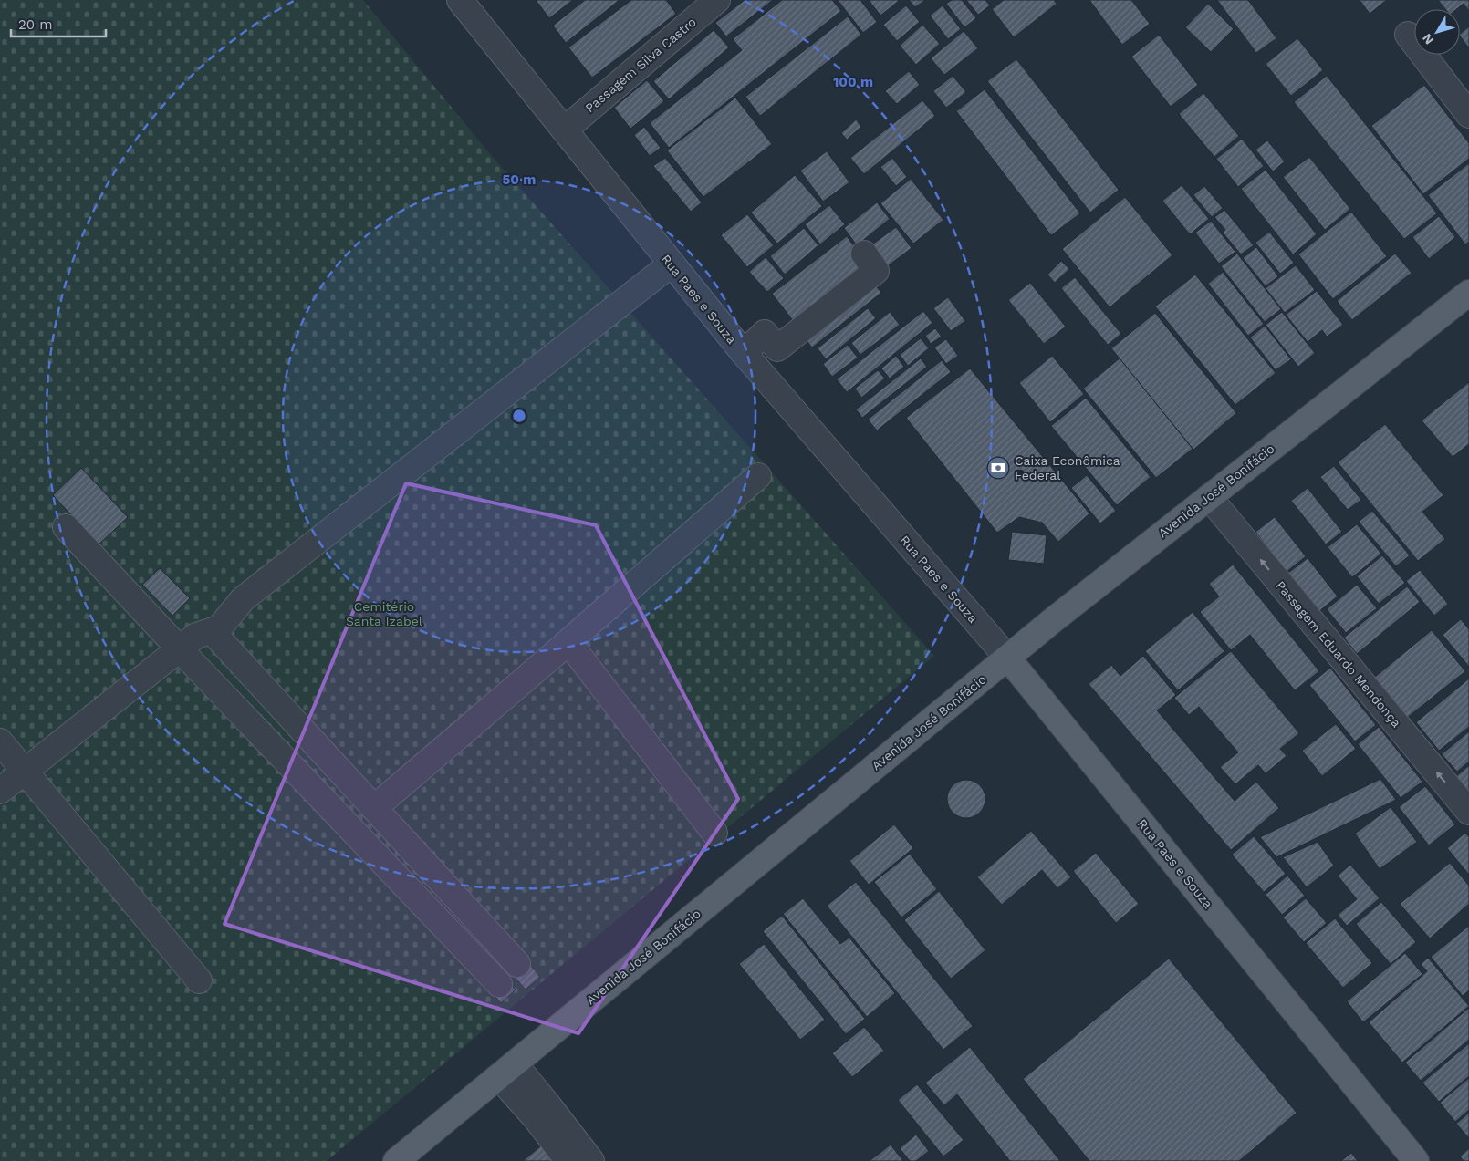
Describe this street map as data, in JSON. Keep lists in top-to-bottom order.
{
  "streets": {
    "main road": ["Rua Paes e Souza", "Avenida José Bonifácio"],
    "street": ["Passagem Silva Castro", "Passagem Eduardo Mendonça"]
  },
  "crossings": [
    ["Passagem Silva Castro", "Rua Paes e Souza"],
    ["Rua Paes e Souza", "Avenida José Bonifácio"],
    ["Avenida José Bonifácio", "Passagem Eduardo Mendonça"]
  ],
  "one_way": ["Passagem Eduardo Mendonça"],
  "parks": ["Cemitério Santa Izabel"],
  "places": {
    "bank": ["Caixa Econômica Federal"]
  },
  "scale_bar": "20 m",
  "north": "bottom left",
  "rings": ["100 m", "50 m"]
}
